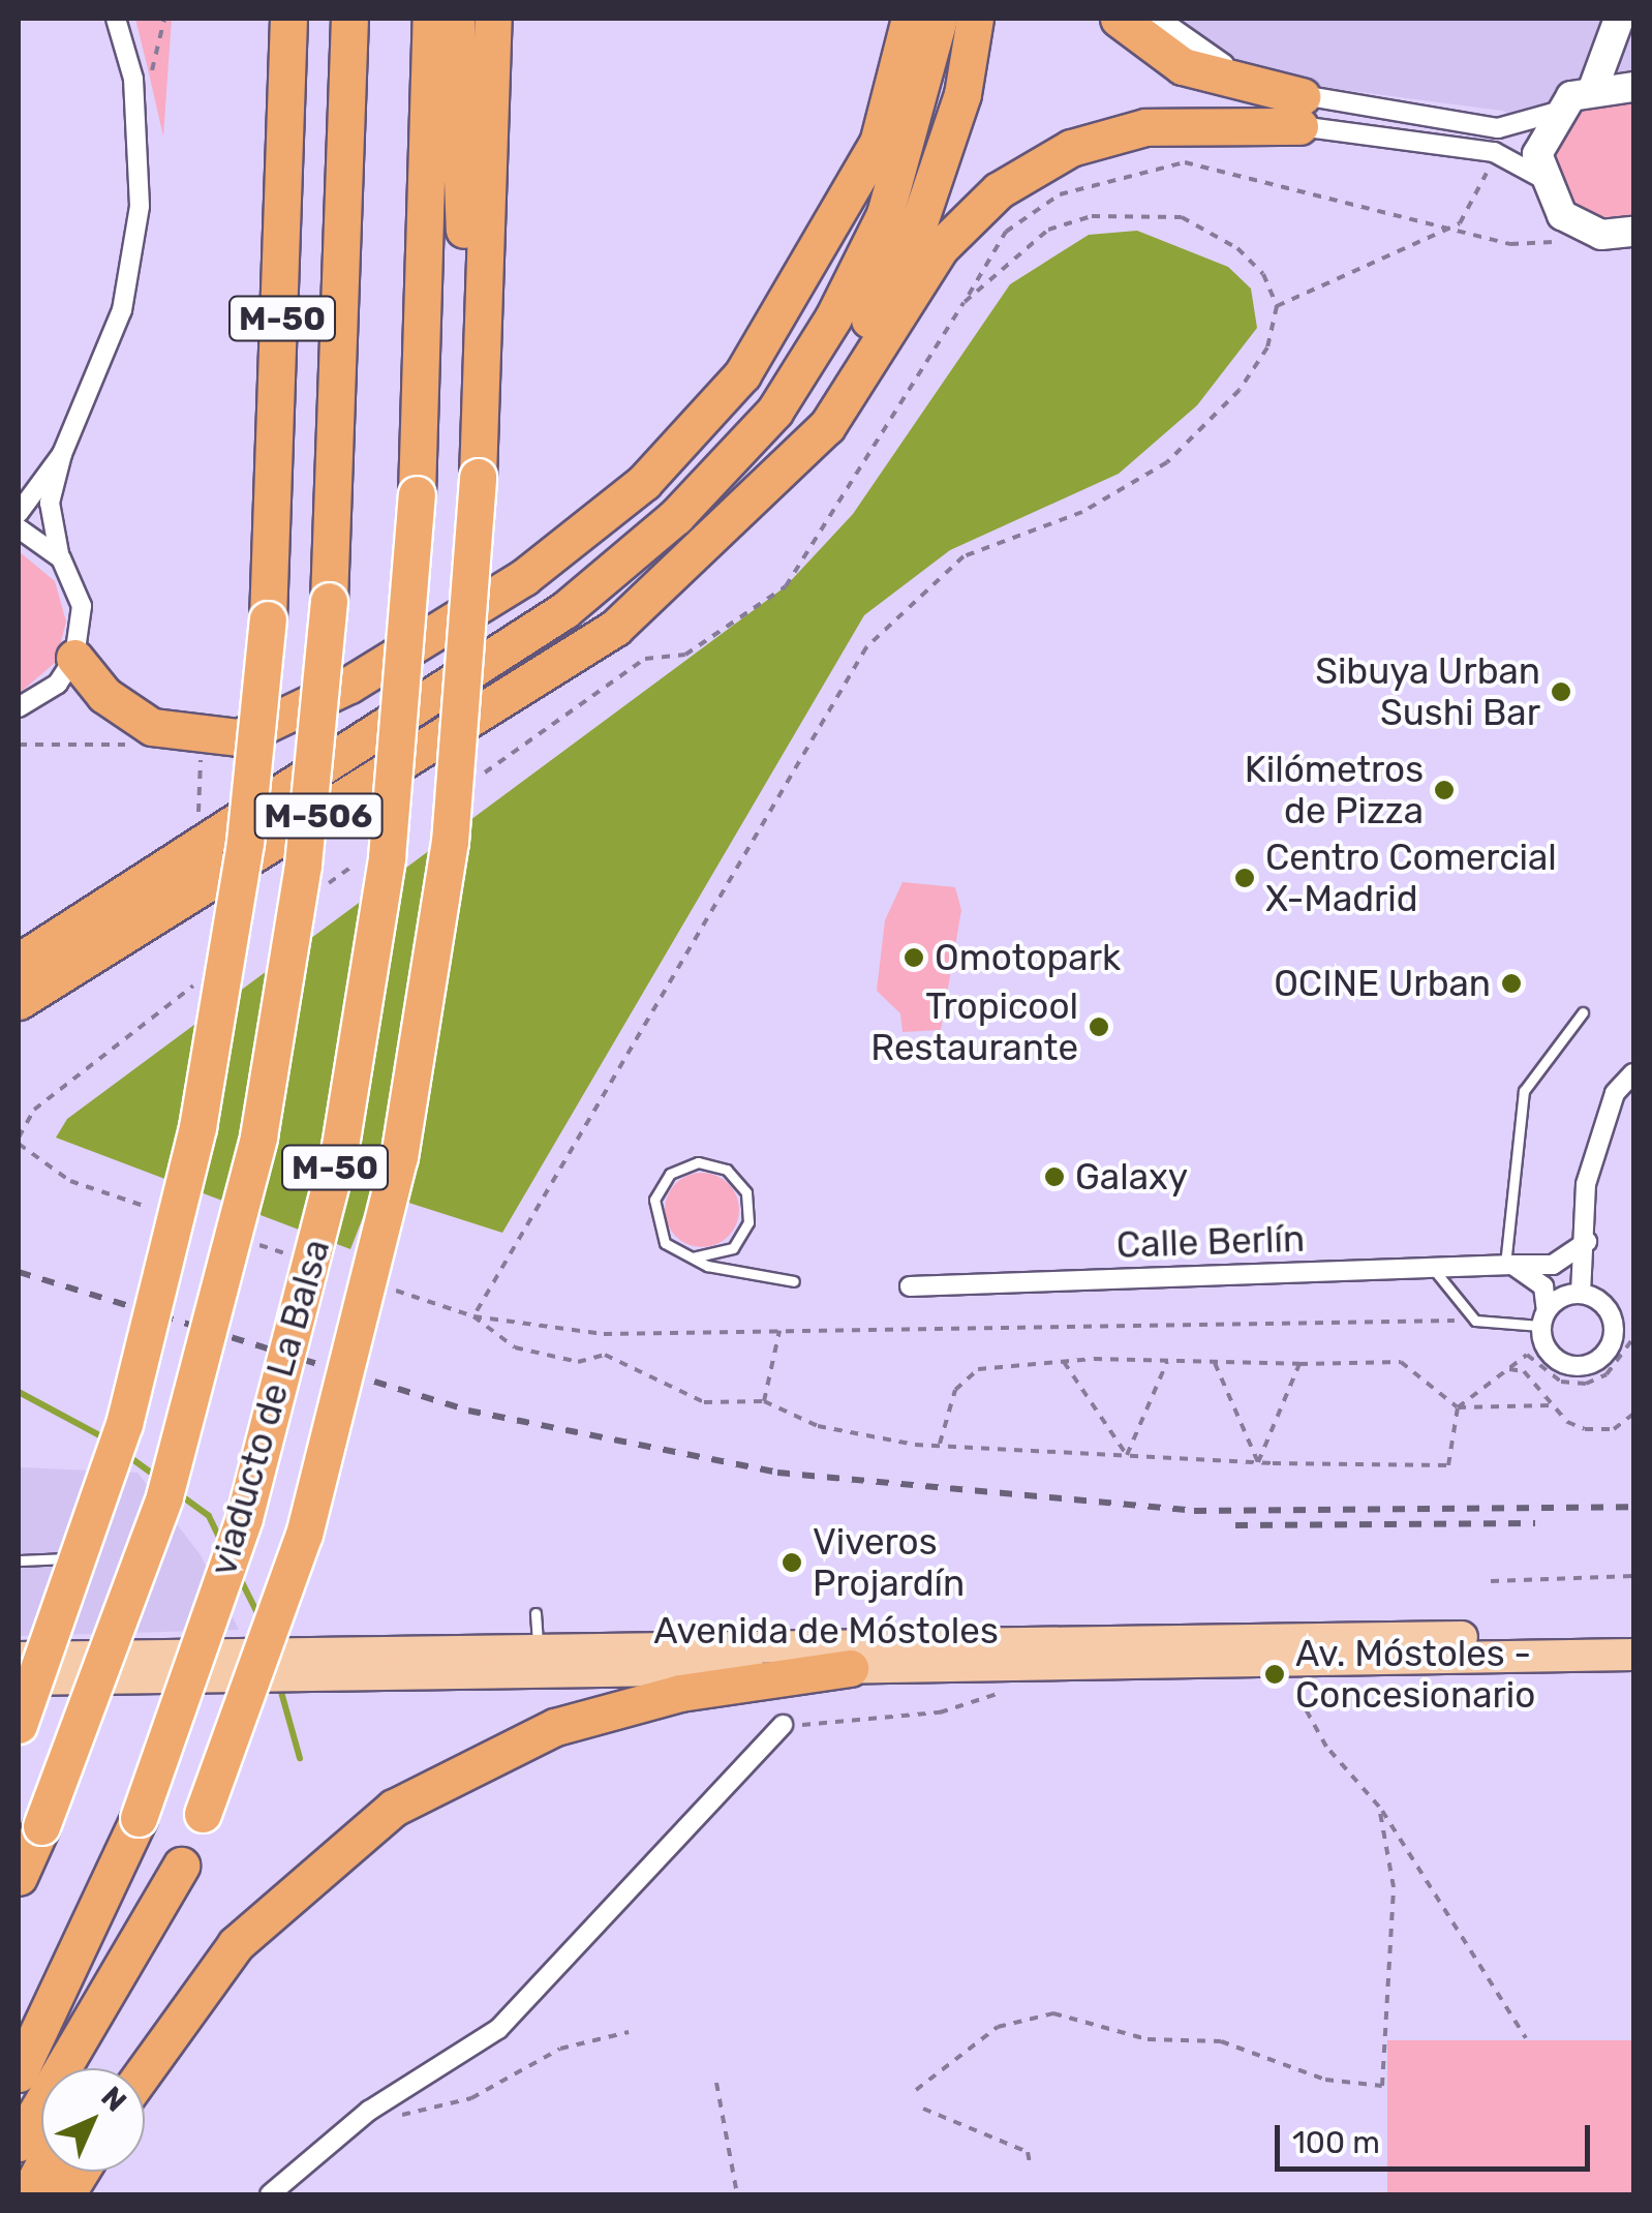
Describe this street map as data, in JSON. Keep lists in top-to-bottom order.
{
  "streets": {
    "highway": ["M-50", "M-506", "viaducto de La Balsa"],
    "main road": ["Avenida de Móstoles"],
    "street": ["Calle Berlín"]
  },
  "places": [
    "Sibuya Urban Sushi Bar",
    "Kilómetros de Pizza",
    "Centro Comercial X-Madrid",
    "Omotopark",
    "OCINE Urban",
    "Tropicool Restaurante",
    "Galaxy",
    "Viveros Projardín",
    "Av. Móstoles - Concesionario"
  ],
  "scale_bar": "100 m",
  "north": "top right"
}
